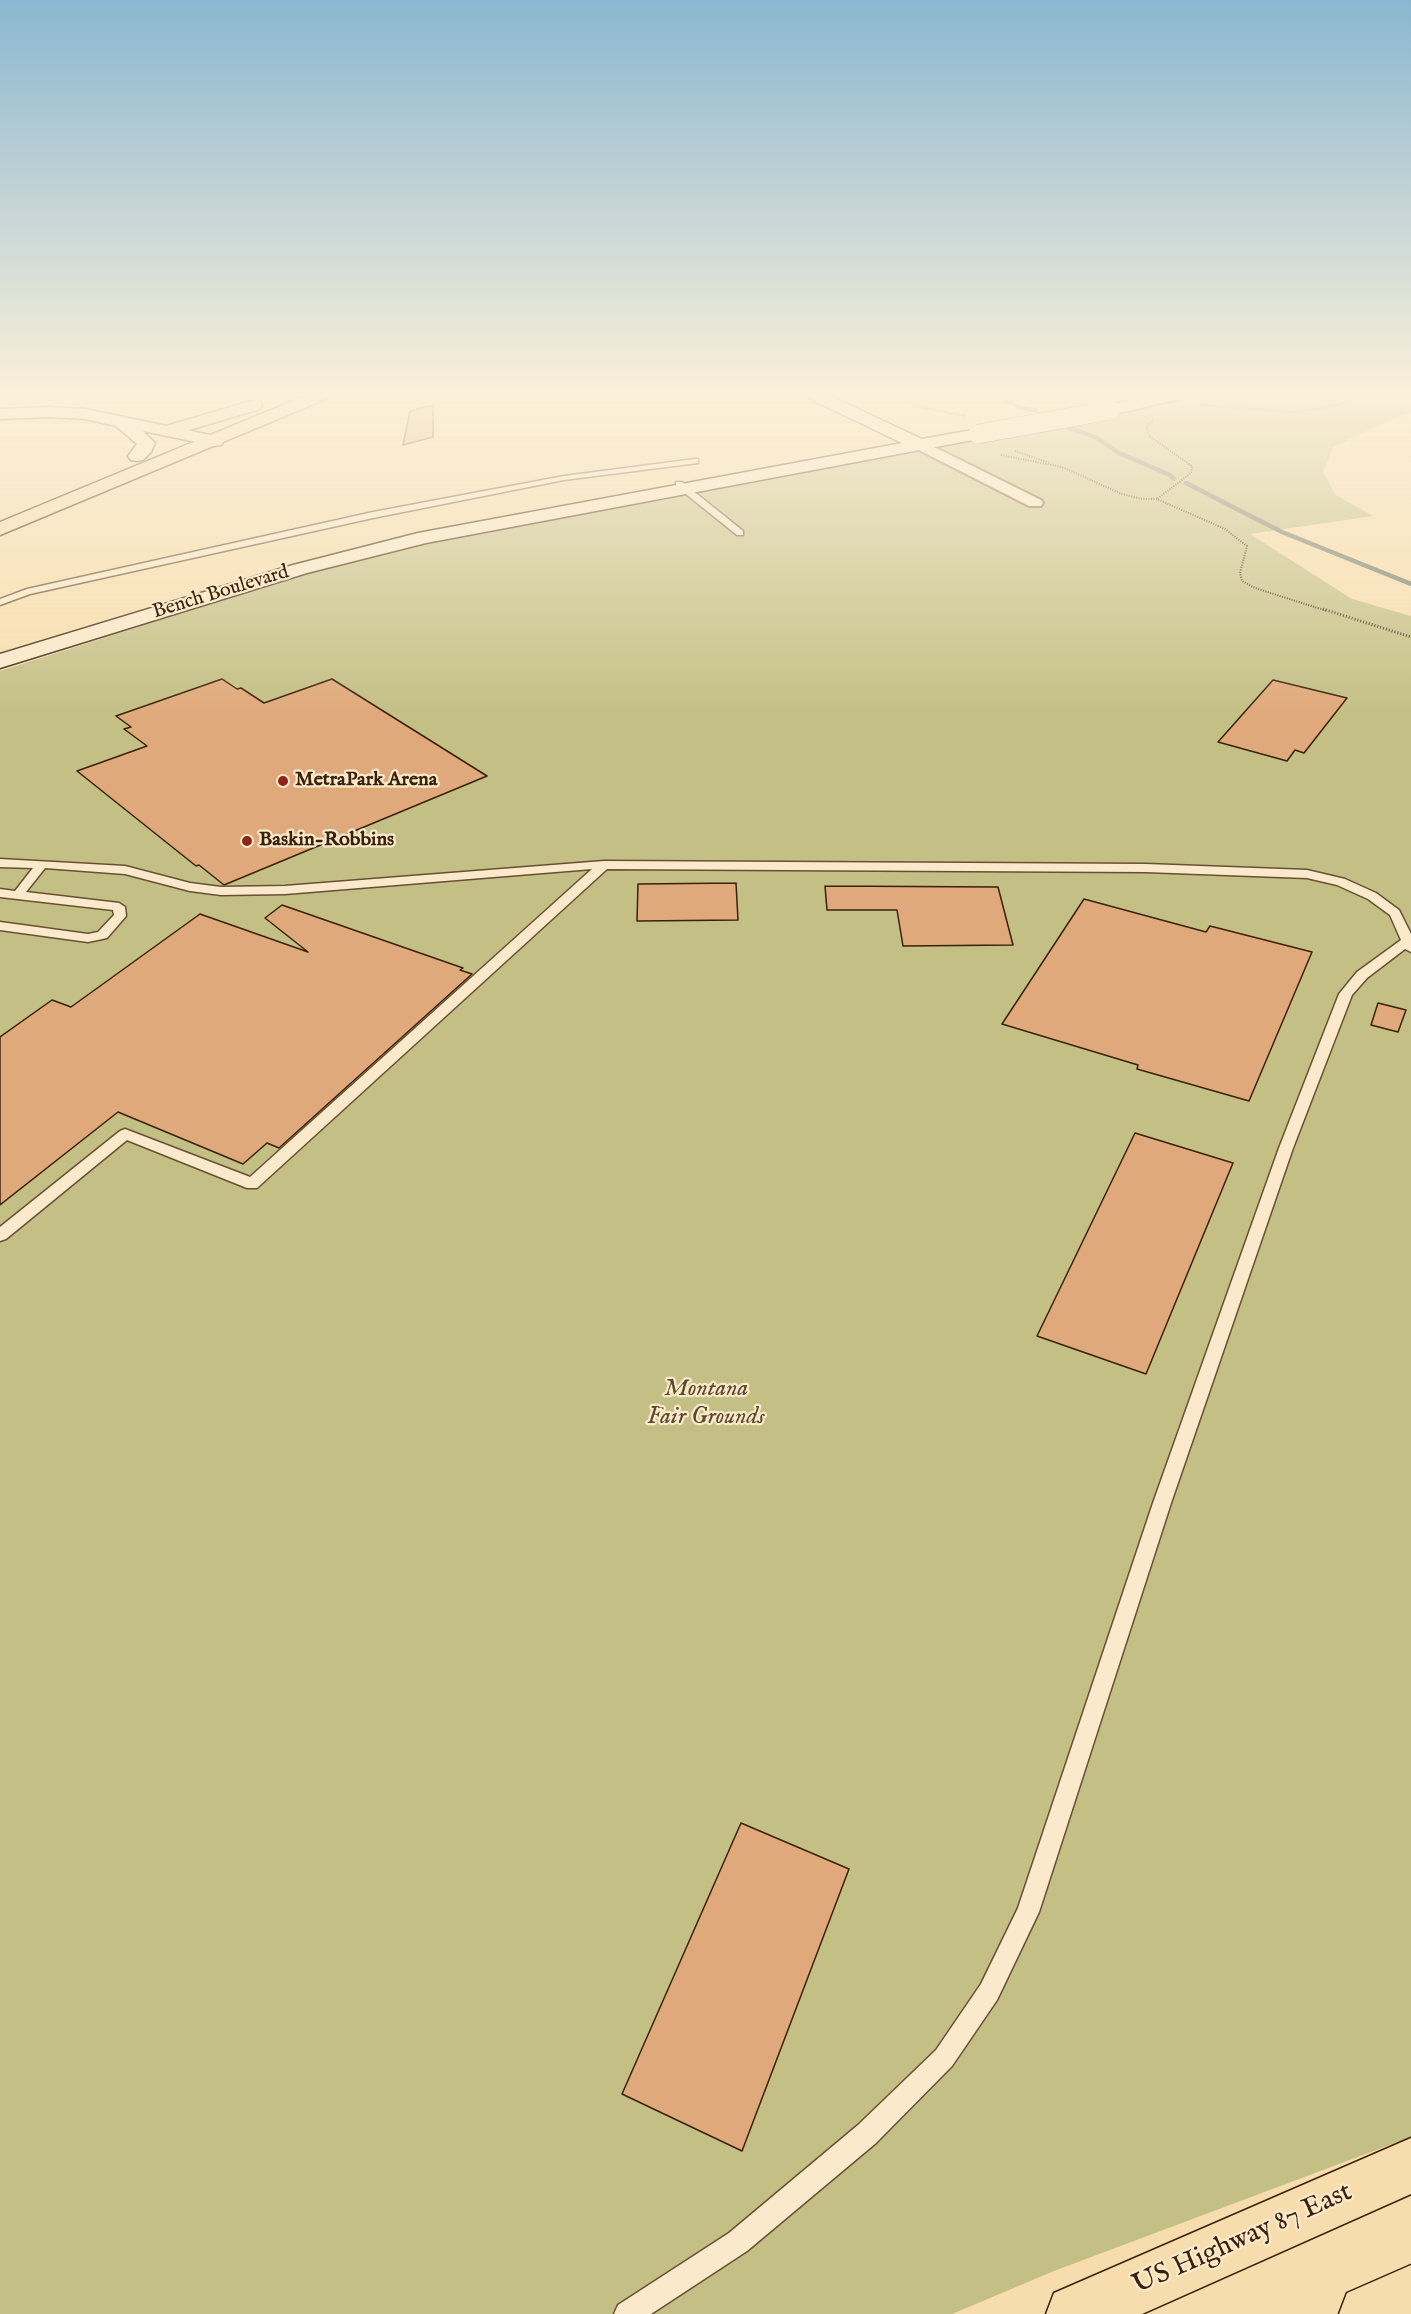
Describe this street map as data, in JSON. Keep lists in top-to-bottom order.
{
  "streets": {
    "highway": ["US Highway 87 East"],
    "main road": ["Bench Boulevard"]
  },
  "parks": ["Montana Fair Grounds"],
  "places": ["MetraPark Arena", "Baskin-Robbins"]
}
